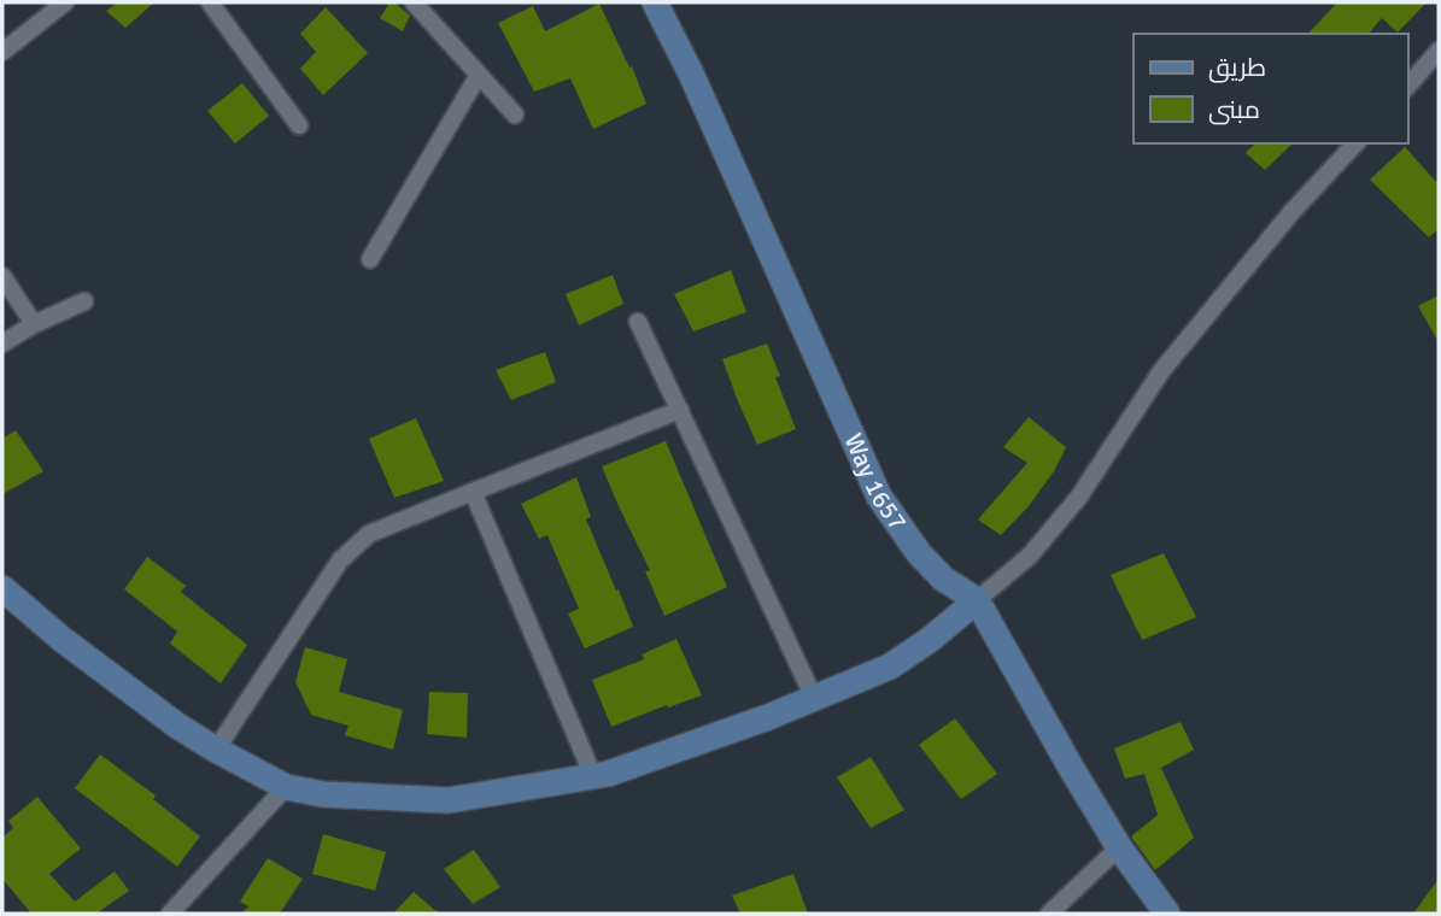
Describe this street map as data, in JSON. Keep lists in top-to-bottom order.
{
  "streets": {
    "street": ["Way 1657"]
  },
  "legend": ["طريق", "مبنى"]
}
